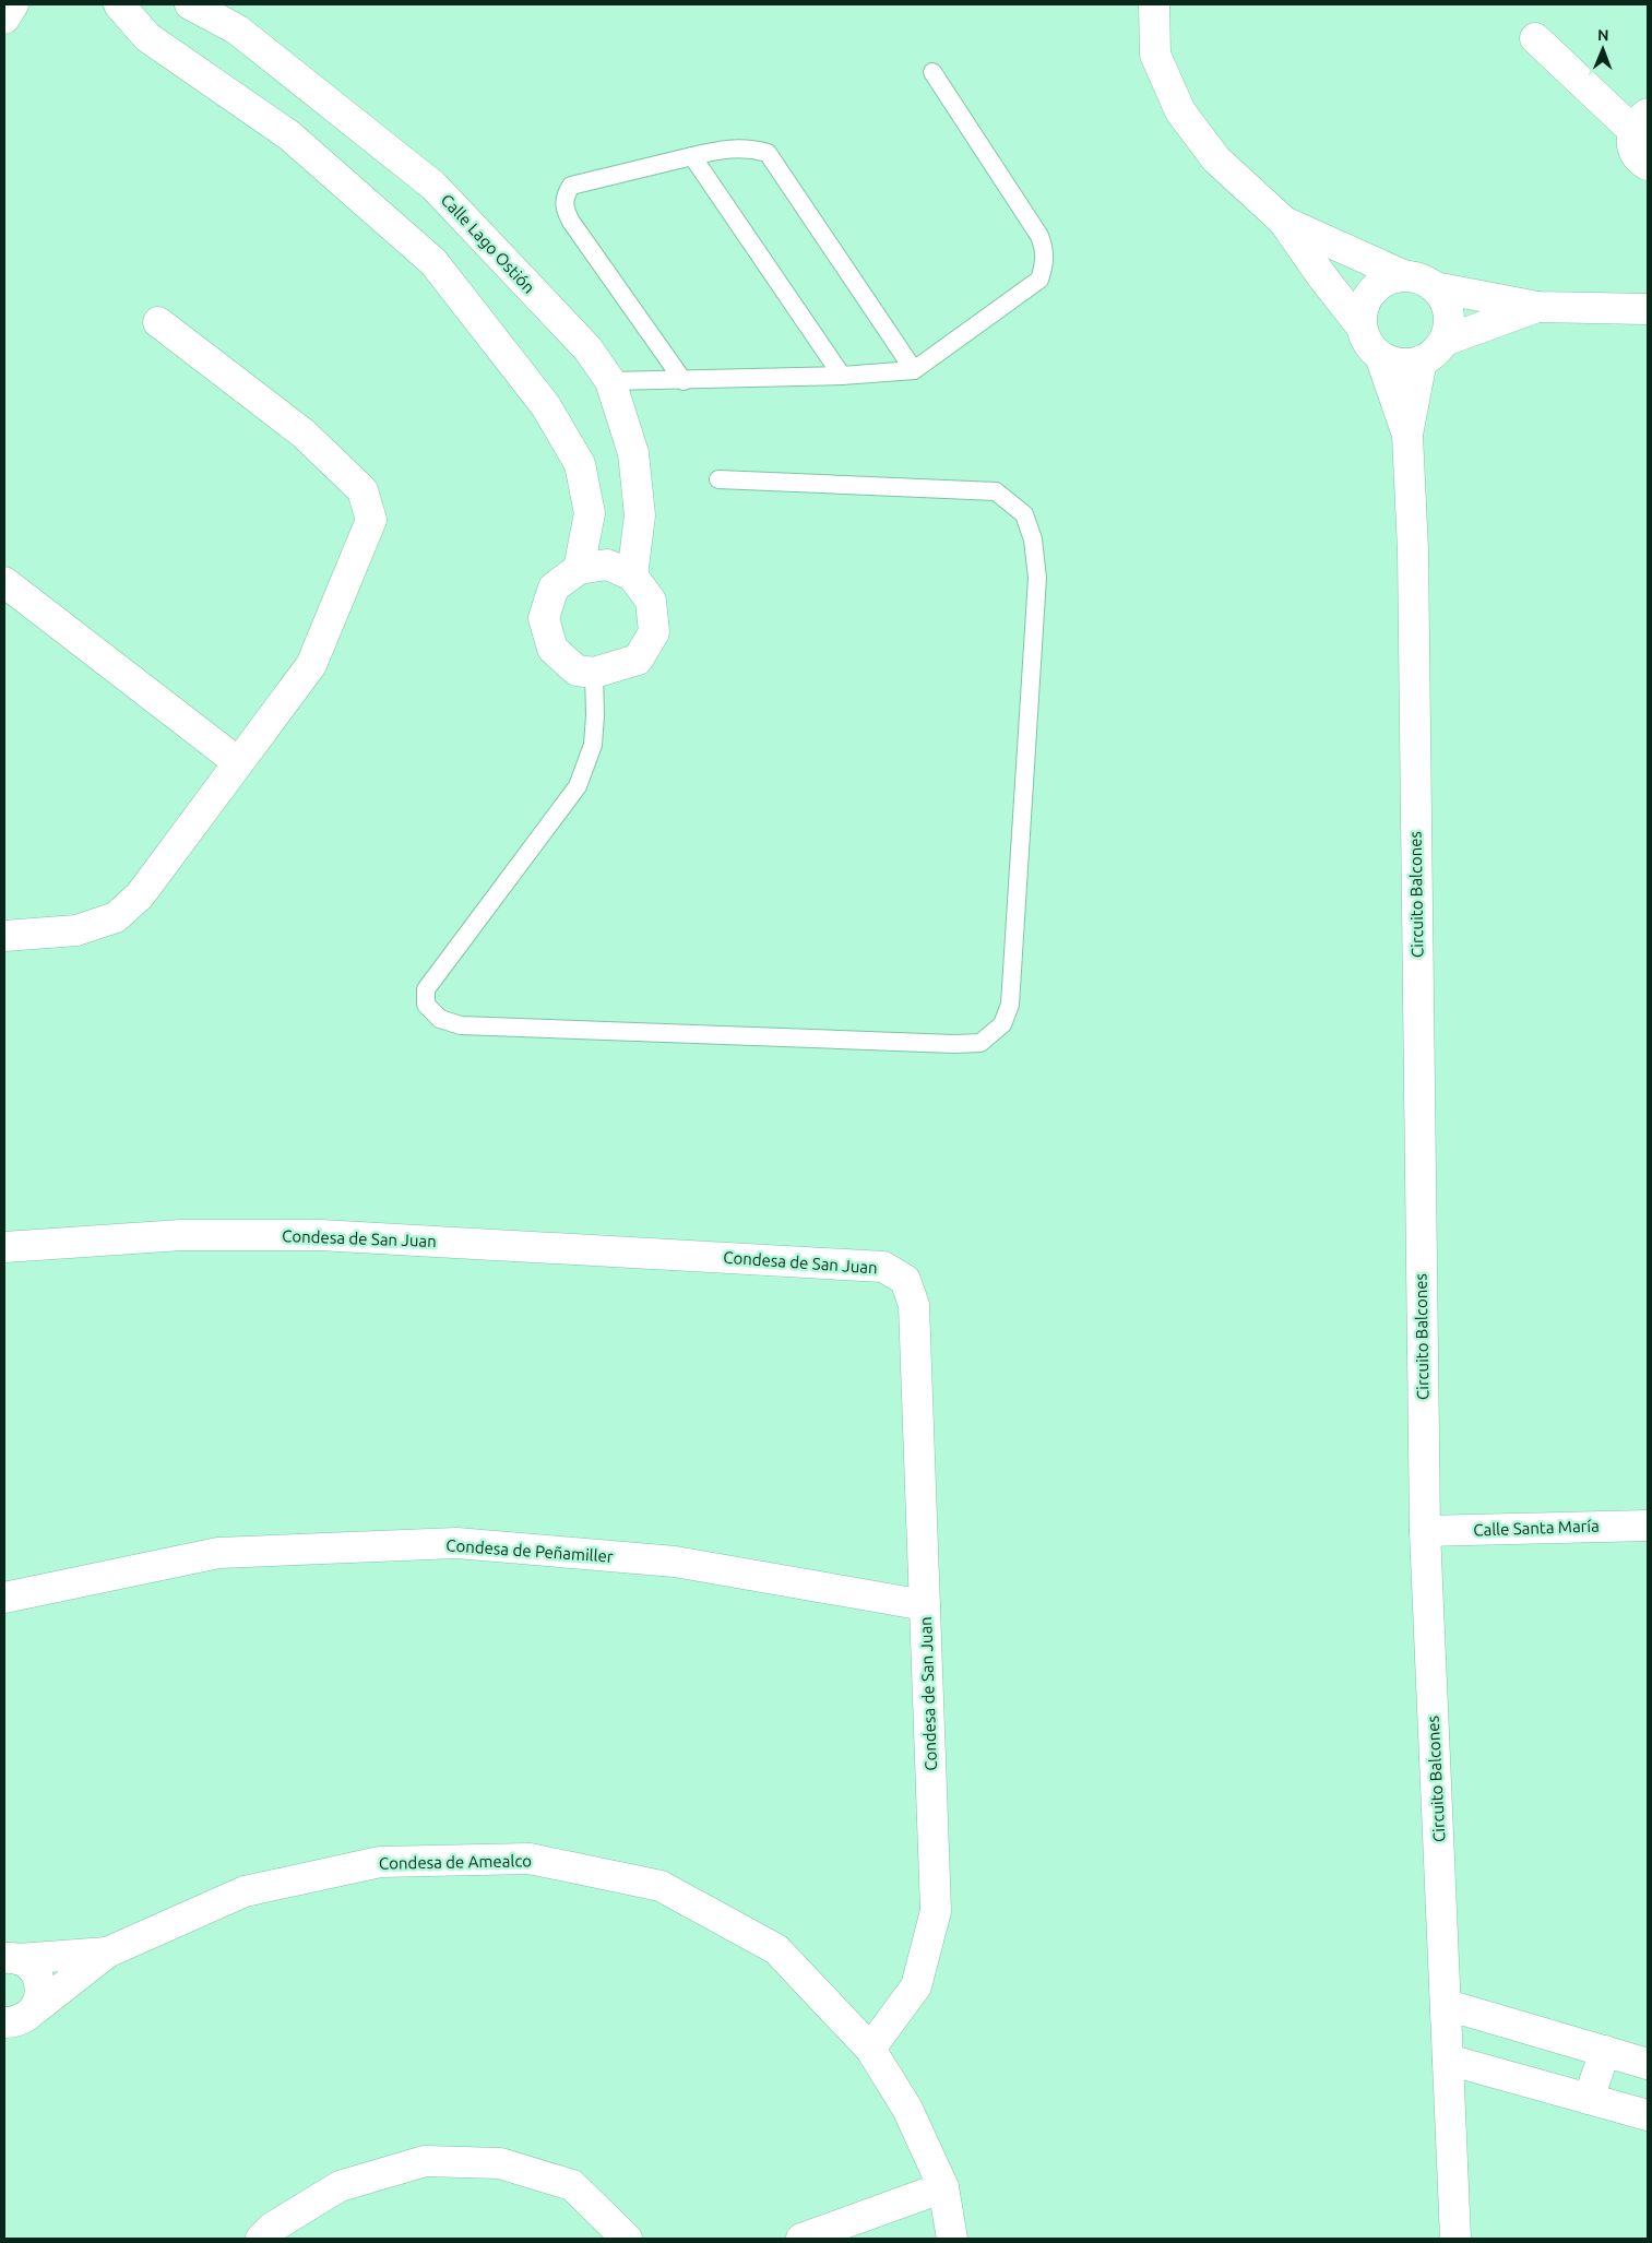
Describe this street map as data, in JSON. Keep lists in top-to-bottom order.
{
  "streets": {
    "street": [
      "Calle Lago Ostión",
      "Circuito Balcones",
      "Condesa de San Juan",
      "Calle Santa María",
      "Condesa de Peñamiller",
      "Condesa de Amealco"
    ]
  },
  "crossings": [
    ["Circuito Balcones", "Calle Santa María"],
    ["Condesa de San Juan", "Condesa de Peñamiller"],
    ["Condesa de San Juan", "Condesa de Amealco"]
  ],
  "north": "top"
}
